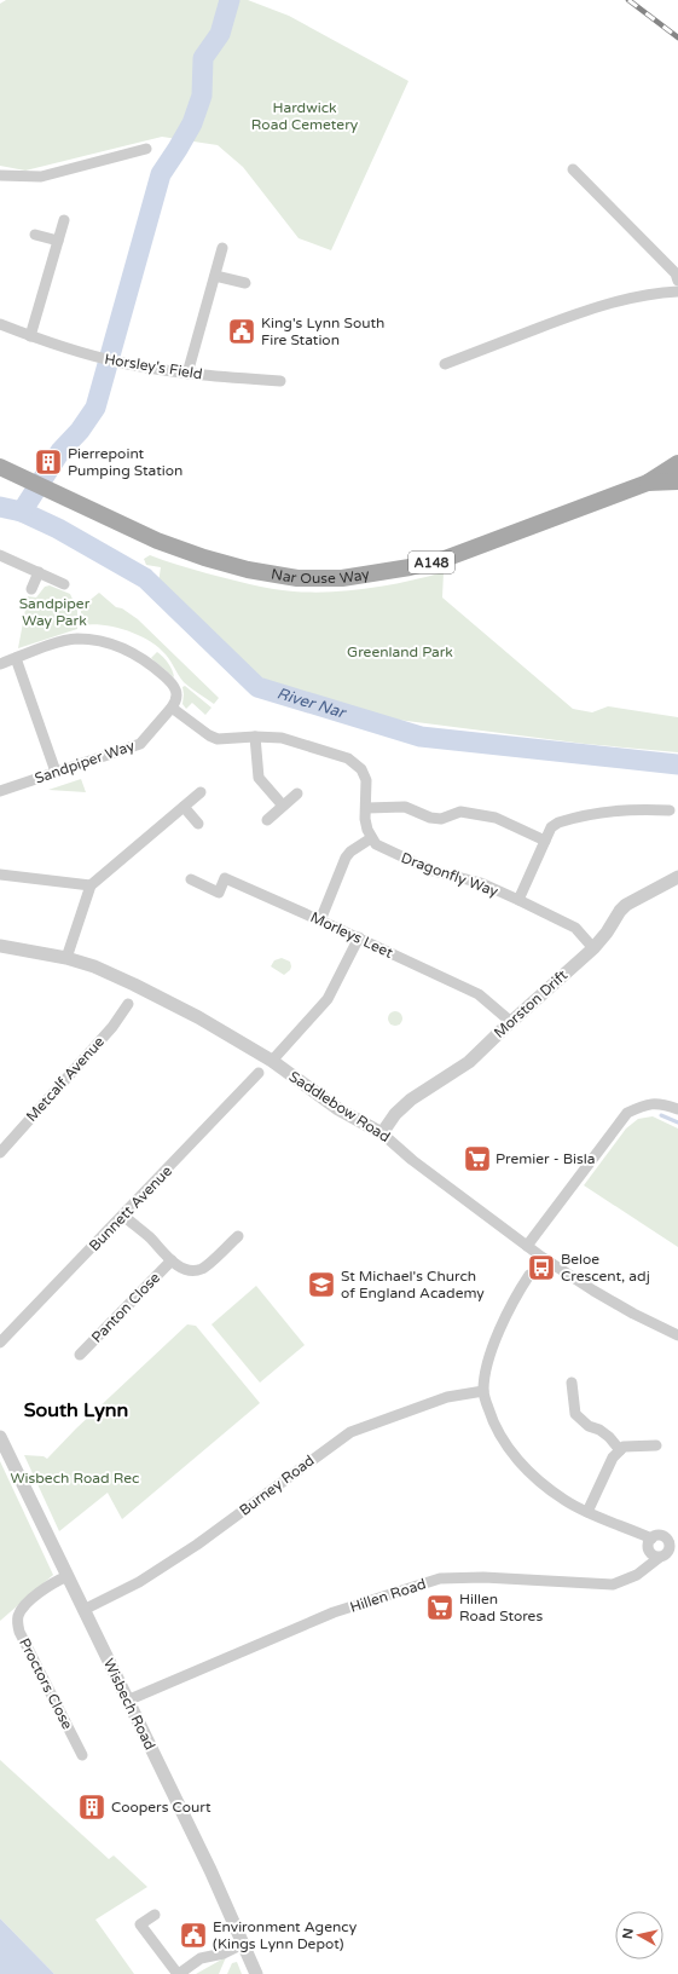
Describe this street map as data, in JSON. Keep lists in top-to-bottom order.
{
  "streets": {
    "main road": ["A148", "Nar Ouse Way"],
    "street": [
      "Horsley's Field",
      "Sandpiper Way",
      "Dragonfly Way",
      "Morleys Leet",
      "Morston Drift",
      "Metcalf Avenue",
      "Saddlebow Road",
      "Bunnett Avenue",
      "Panton Close",
      "Burney Road",
      "Hillen Road",
      "Proctors Close",
      "Wisbech Road"
    ]
  },
  "crossings": [
    ["Dragonfly Way", "Morston Drift"],
    ["Morleys Leet", "Morston Drift"],
    ["Morston Drift", "Saddlebow Road"],
    ["Bunnett Avenue", "Panton Close"],
    ["Burney Road", "Wisbech Road"],
    ["Hillen Road", "Wisbech Road"],
    ["Proctors Close", "Wisbech Road"]
  ],
  "districts": ["South Lynn"],
  "water": ["River Nar"],
  "parks": [
    "Hardwick Road Cemetery",
    "Sandpiper Way Park",
    "Greenland Park",
    "Wisbech Road Rec"
  ],
  "places": {
    "public building": ["King's Lynn South Fire Station", "Environment Agency (Kings Lynn Depot)"],
    "building": ["Pierrepoint Pumping Station", "Coopers Court"],
    "supermarket": ["Premier - Bisla", "Hillen Road Stores"],
    "bus stop": ["Beloe Crescent, adj"],
    "school or university": ["St Michael's Church of England Academy"]
  },
  "north": "left"
}
